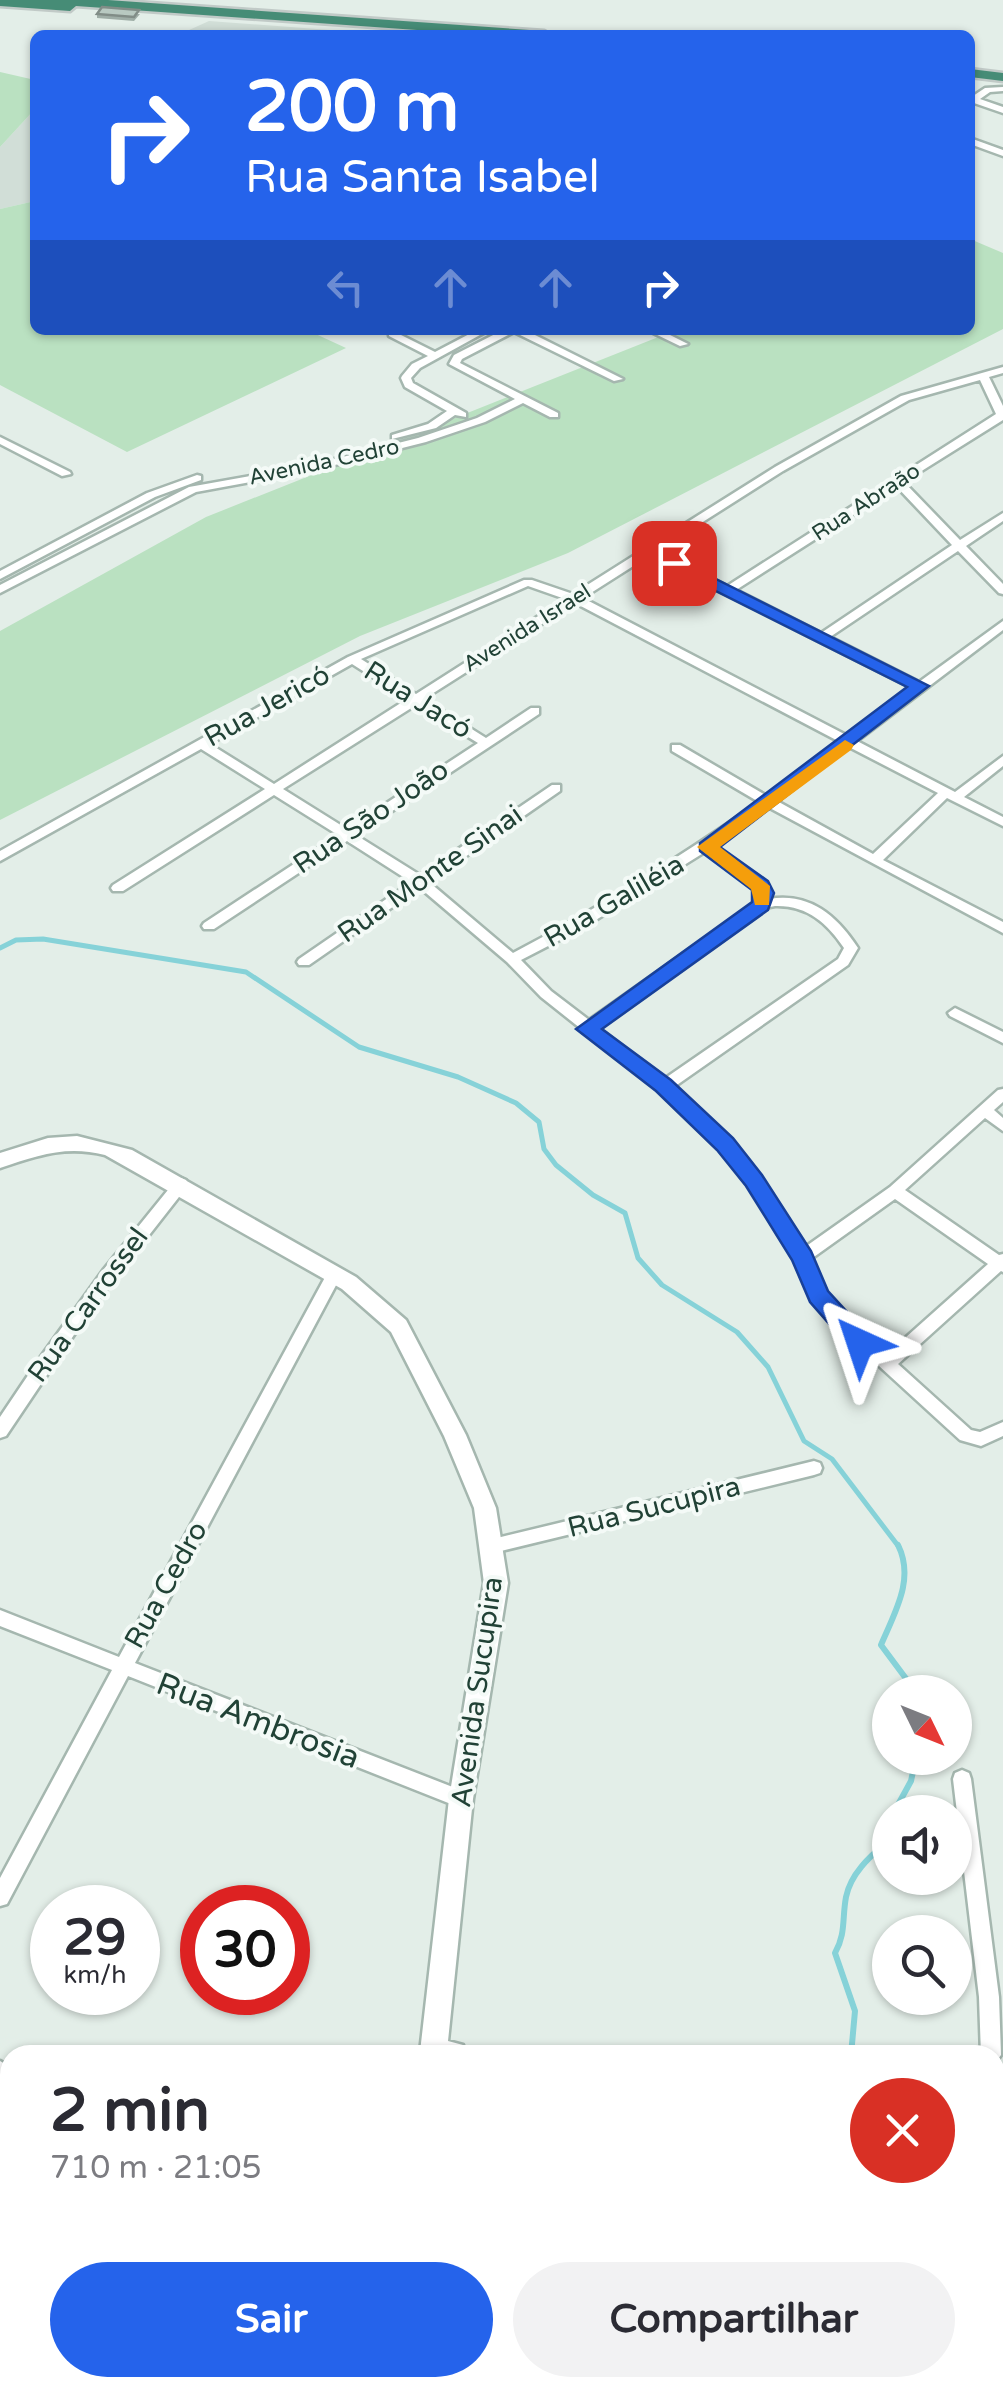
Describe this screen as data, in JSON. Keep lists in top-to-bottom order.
{
  "streets": {
    "street": [
      "Avenida Cedro",
      "Rua Abraão",
      "Avenida Israel",
      "Rua Jacó",
      "Rua Jericó",
      "Rua São João",
      "Rua Monte Sinai",
      "Rua Galiléia",
      "Rua Carrossel",
      "Rua Sucupira",
      "Rua Cedro",
      "Avenida Sucupira",
      "Rua Ambrosia"
    ]
  },
  "crossings": [
    ["Avenida Israel", "Rua Jacó"],
    ["Avenida Israel", "Rua Jericó"],
    ["Rua Jacó", "Rua Jericó"],
    ["Rua Jacó", "Rua São João"],
    ["Rua Carrossel", "Avenida Sucupira"],
    ["Rua Sucupira", "Avenida Sucupira"],
    ["Rua Cedro", "Avenida Sucupira"],
    ["Rua Cedro", "Rua Ambrosia"],
    ["Avenida Sucupira", "Rua Ambrosia"]
  ],
  "north": "bottom right",
  "page": {
    "turn": ["200 m", "Rua Santa Isabel"],
    "speed": "29 km/h",
    "limit": "30",
    "heading": ["2 min", "710 m · 21:05"],
    "buttons": ["Sair", "Compartilhar"]
  }
}
